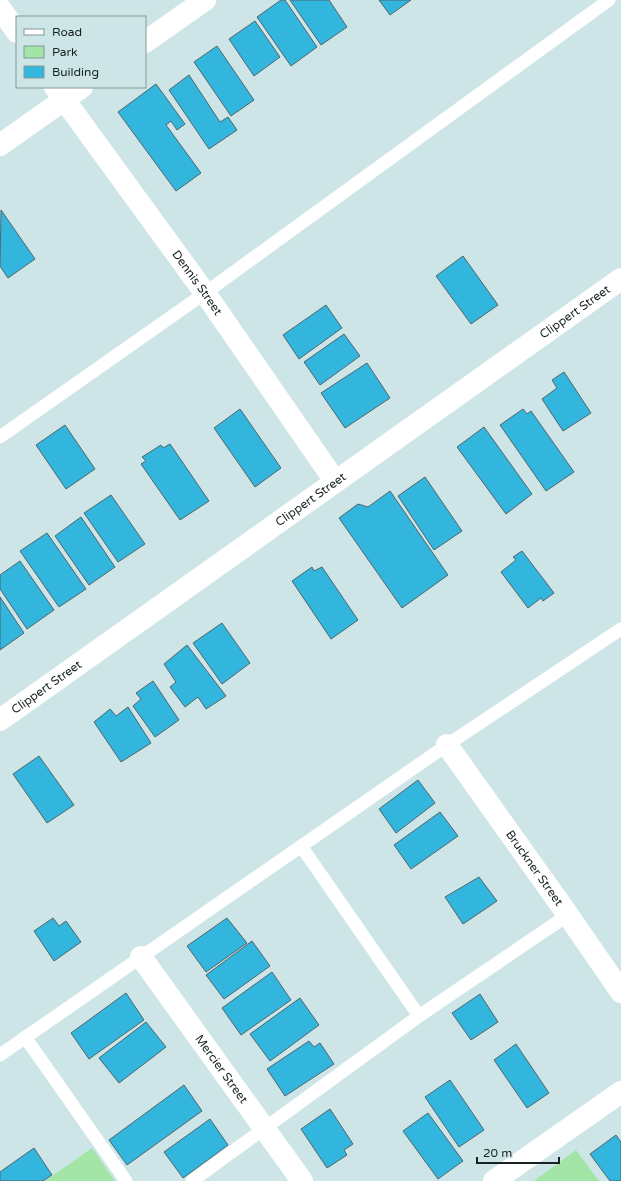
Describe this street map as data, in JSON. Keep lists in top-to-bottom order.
{
  "streets": {
    "street": [
      "Dennis Street",
      "Clippert Street",
      "Bruckner Street",
      "Mercier Street"
    ]
  },
  "crossings": [
    ["Dennis Street", "Clippert Street"]
  ],
  "legend": ["Road", "Park", "Building"],
  "scale_bar": "20 m"
}
